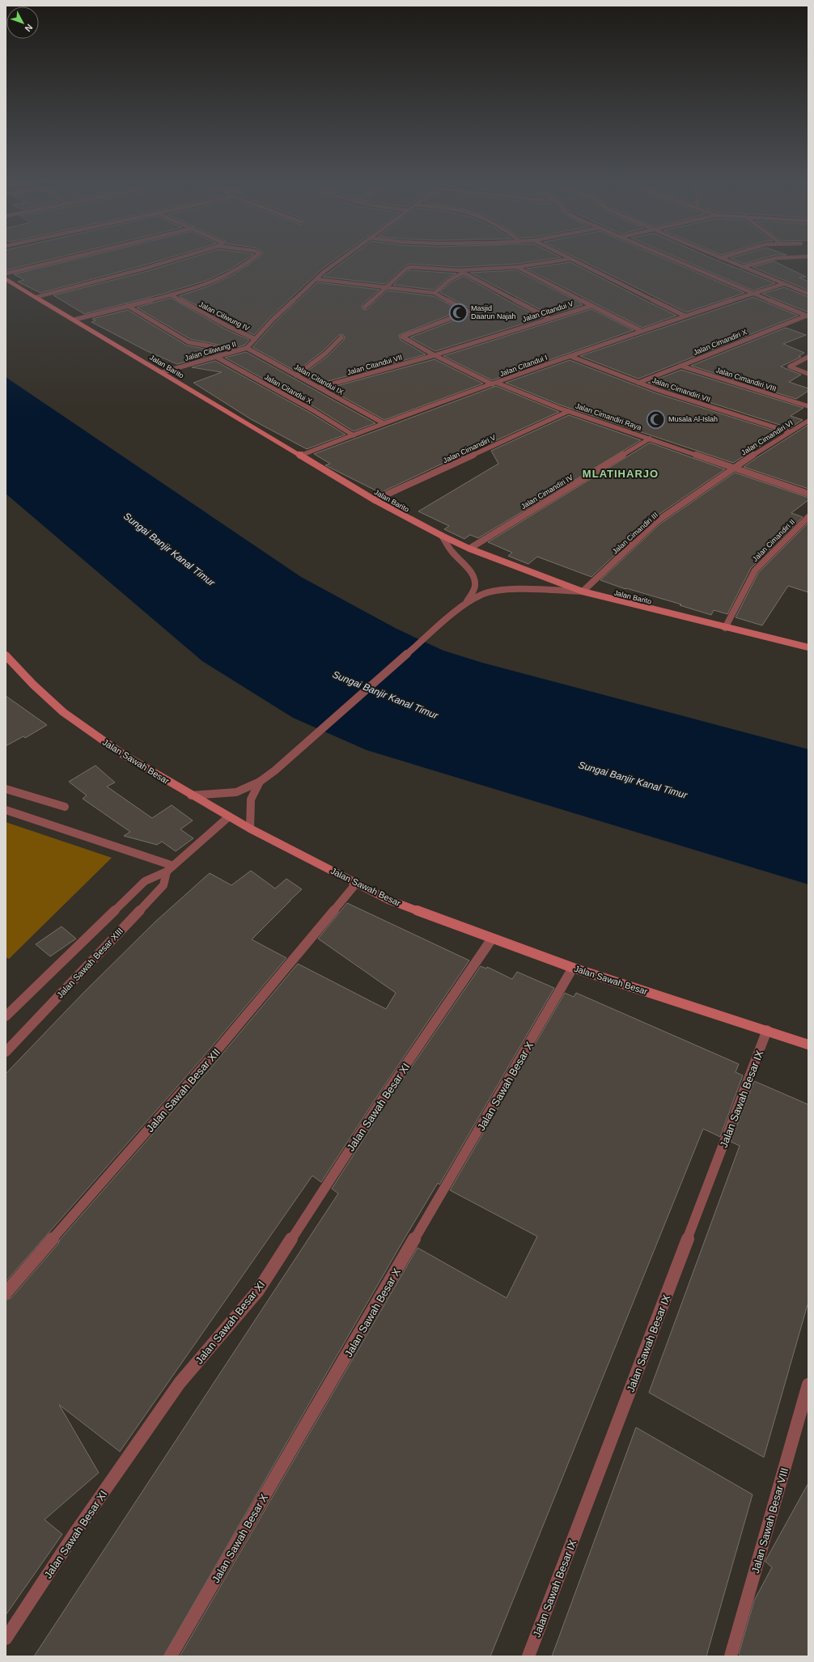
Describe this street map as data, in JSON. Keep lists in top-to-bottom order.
{
  "streets": {
    "street": [
      "Jalan Citandui V",
      "Jalan Ciliwung IV",
      "Jalan Cimandiri X",
      "Jalan Ciliwung II",
      "Jalan Citandui VII",
      "Jalan Citandui I",
      "Jalan Barito",
      "Jalan Citandui IX",
      "Jalan Cimandiri VIII",
      "Jalan Citandui X",
      "Jalan Cimandiri VII",
      "Jalan Cimandiri Raya",
      "Jalan Cimandiri VI",
      "Jalan Cimandiri V",
      "Jalan Cimandiri IV",
      "Jalan Cimandiri III",
      "Jalan Cimandiri II",
      "Jalan Sawah Besar",
      "Jalan Sawah Besar XIII",
      "Jalan Sawah Besar X",
      "Jalan Sawah Besar XII",
      "Jalan Sawah Besar IX",
      "Jalan Sawah Besar XI",
      "Jalan Sawah Besar VIII"
    ]
  },
  "crossings": [
    ["Jalan Citandui V", "Jalan Citandui VII"],
    ["Jalan Citandui V", "Jalan Cimandiri Raya"],
    ["Jalan Ciliwung IV", "Jalan Ciliwung II"],
    ["Jalan Cimandiri X", "Jalan Cimandiri VIII"],
    ["Jalan Cimandiri X", "Jalan Cimandiri VII"],
    ["Jalan Ciliwung II", "Jalan Barito"],
    ["Jalan Ciliwung II", "Jalan Citandui IX"],
    ["Jalan Ciliwung II", "Jalan Citandui X"],
    ["Jalan Citandui VII", "Jalan Citandui IX"],
    ["Jalan Citandui VII", "Jalan Cimandiri Raya"],
    ["Jalan Citandui I", "Jalan Barito"],
    ["Jalan Citandui I", "Jalan Citandui IX"],
    ["Jalan Citandui I", "Jalan Citandui X"],
    ["Jalan Citandui I", "Jalan Cimandiri VII"],
    ["Jalan Citandui I", "Jalan Cimandiri Raya"],
    ["Jalan Barito", "Jalan Cimandiri V"],
    ["Jalan Barito", "Jalan Cimandiri IV"],
    ["Jalan Barito", "Jalan Cimandiri III"],
    ["Jalan Barito", "Jalan Cimandiri II"],
    ["Jalan Cimandiri VII", "Jalan Cimandiri VI"],
    ["Jalan Cimandiri Raya", "Jalan Cimandiri VI"],
    ["Jalan Cimandiri Raya", "Jalan Cimandiri V"],
    ["Jalan Cimandiri Raya", "Jalan Cimandiri IV"],
    ["Jalan Cimandiri Raya", "Jalan Cimandiri III"],
    ["Jalan Cimandiri VI", "Jalan Cimandiri III"],
    ["Jalan Sawah Besar", "Jalan Sawah Besar XIII"],
    ["Jalan Sawah Besar", "Jalan Sawah Besar X"],
    ["Jalan Sawah Besar", "Jalan Sawah Besar XII"],
    ["Jalan Sawah Besar", "Jalan Sawah Besar IX"],
    ["Jalan Sawah Besar", "Jalan Sawah Besar XI"]
  ],
  "districts": ["MLATIHARJO"],
  "water": ["Sungai Banjir Kanal Timur"],
  "places": {
    "mosque": ["Masjid Daarun Najah", "Musala Al-Islah"]
  },
  "north": "bottom right"
}
